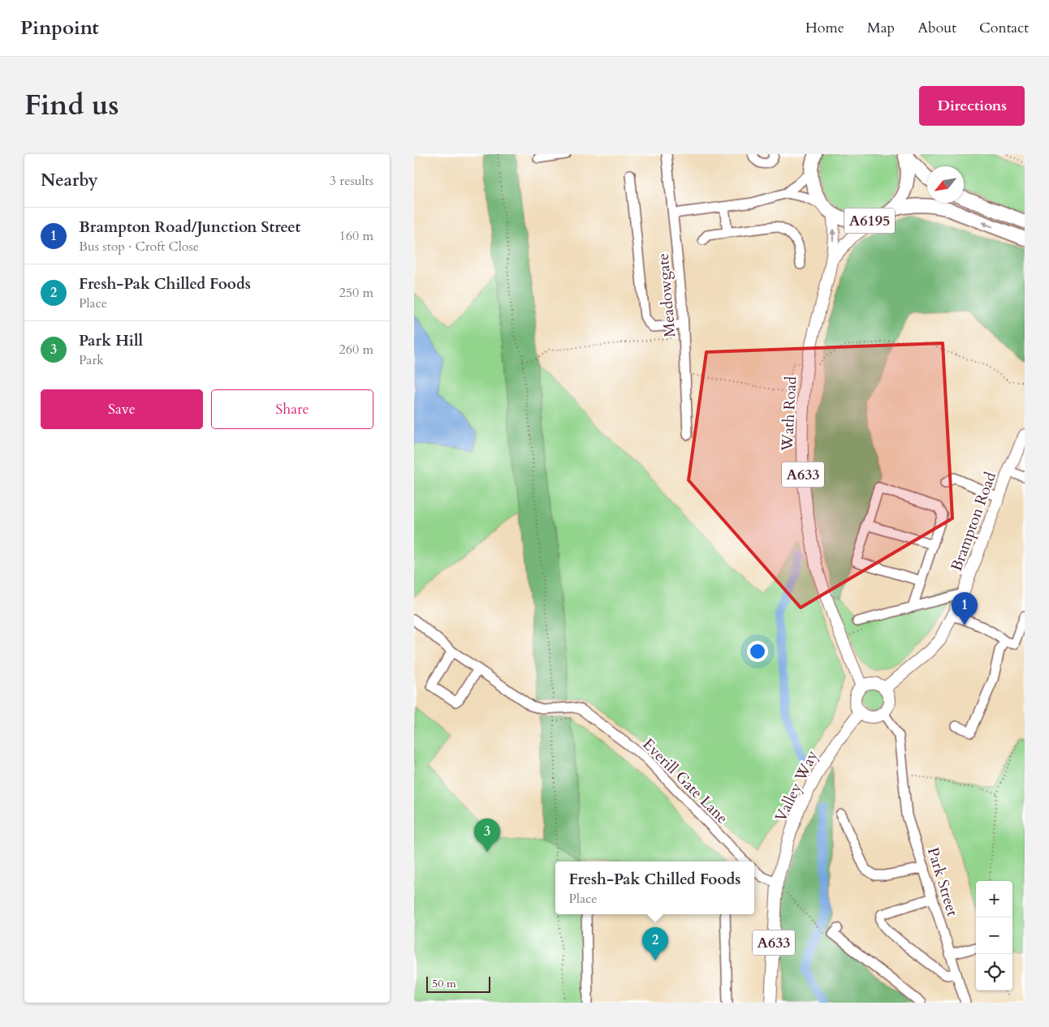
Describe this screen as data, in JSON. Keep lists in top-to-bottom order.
{
  "streets": {
    "highway": ["A6195"],
    "main road": [
      "Wath Road",
      "A633",
      "Brampton Road",
      "Valley Way"
    ],
    "street": ["Meadowgate", "Everill Gate Lane", "Park Street"]
  },
  "crossings": [
    ["A6195", "Wath Road"],
    ["Wath Road", "Brampton Road"],
    ["Wath Road", "Valley Way"],
    ["Brampton Road", "Valley Way"]
  ],
  "scale_bar": "50 m",
  "north": "bottom left",
  "page": {
    "header": "Pinpoint",
    "nav": [
      "Home",
      "Map",
      "About",
      "Contact"
    ],
    "title": "Find us",
    "buttons": [
      "Directions",
      ["Save", "Share"]
    ],
    "heading": ["Nearby", "3 results"],
    "list": [
      {
        "mark": "1",
        "name": "Brampton Road/Junction Street",
        "note": "Bus stop · Croft Close",
        "value": "160 m"
      },
      {
        "mark": "2",
        "name": "Fresh-Pak Chilled Foods",
        "note": "Place",
        "value": "250 m"
      },
      {
        "mark": "3",
        "name": "Park Hill",
        "note": "Park",
        "value": "260 m"
      }
    ],
    "pins": ["1", "3", "2"],
    "popup": ["Fresh-Pak Chilled Foods", "Place"],
    "map_buttons": ["+", "−"],
    "scale": "50 m"
  }
}
